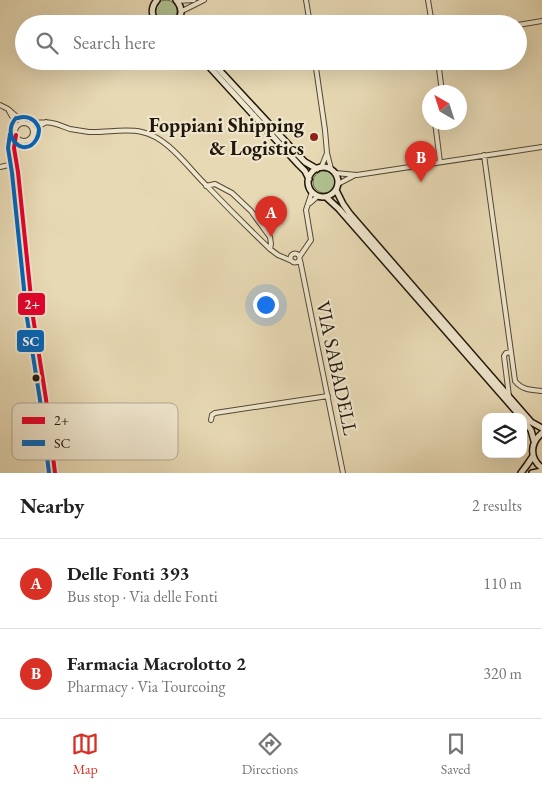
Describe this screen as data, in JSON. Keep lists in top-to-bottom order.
{
  "streets": {
    "street": ["VIA SABADELL"]
  },
  "places": ["Foppiani Shipping & Logistics"],
  "lines": ["transit line SC", "transit line 2+"],
  "legend": ["2+", "SC"],
  "north": "top left",
  "page": {
    "search": "Search here",
    "pins": ["B", "A"],
    "heading": ["Nearby", "2 results"],
    "list": [
      {
        "mark": "A",
        "name": "Delle Fonti 393",
        "note": "Bus stop · Via delle Fonti",
        "value": "110 m"
      },
      {
        "mark": "B",
        "name": "Farmacia Macrolotto 2",
        "note": "Pharmacy · Via Tourcoing",
        "value": "320 m"
      }
    ],
    "nav": ["Map", "Directions", "Saved"]
  }
}
